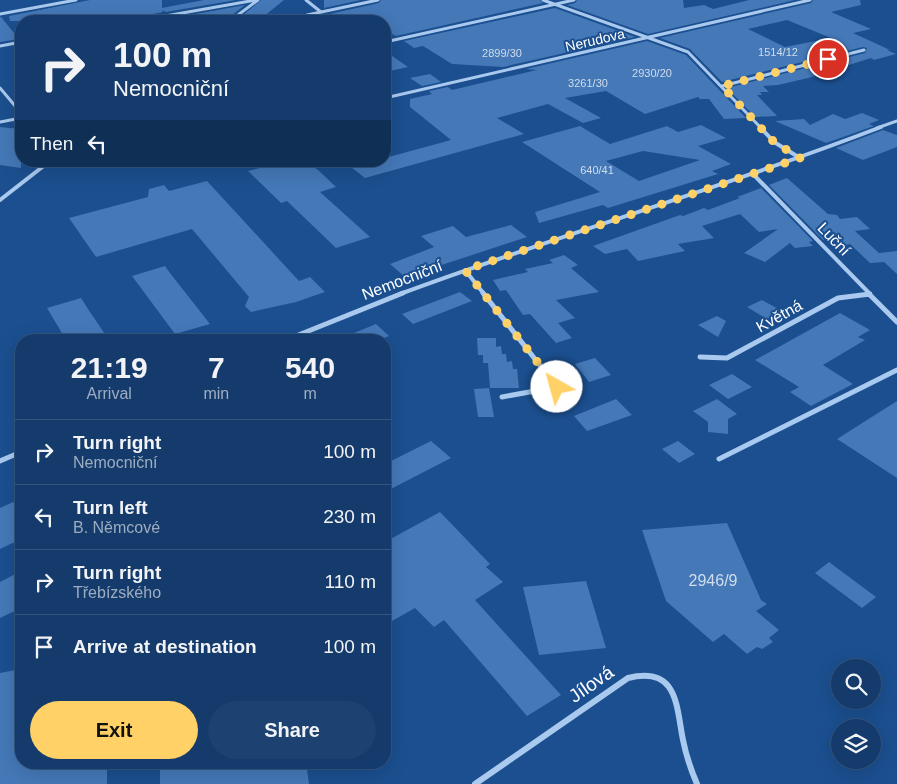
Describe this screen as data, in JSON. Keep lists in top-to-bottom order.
{
  "streets": {
    "street": [
      "Nerudova",
      "Luční",
      "Nemocniční",
      "Květná",
      "Jílová"
    ]
  },
  "crossings": [
    ["Luční", "Nemocniční"],
    ["Luční", "Květná"]
  ],
  "house_numbers": [
    "1514/12",
    "2899/30",
    "2930/20",
    "3261/30",
    "640/41",
    "2946/9"
  ],
  "page": {
    "turn": ["100 m", "Nemocniční"],
    "then": "Then",
    "eta": [
      "21:19",
      "Arrival",
      "7",
      "min",
      "540",
      "m"
    ],
    "list": [
      {
        "name": "Turn right",
        "note": "Nemocniční",
        "value": "100 m"
      },
      {
        "name": "Turn left",
        "note": "B. Němcové",
        "value": "230 m"
      },
      {
        "name": "Turn right",
        "note": "Třebízského",
        "value": "110 m"
      },
      {
        "name": "Arrive at destination",
        "value": "100 m"
      }
    ],
    "buttons": ["Exit", "Share"]
  }
}
